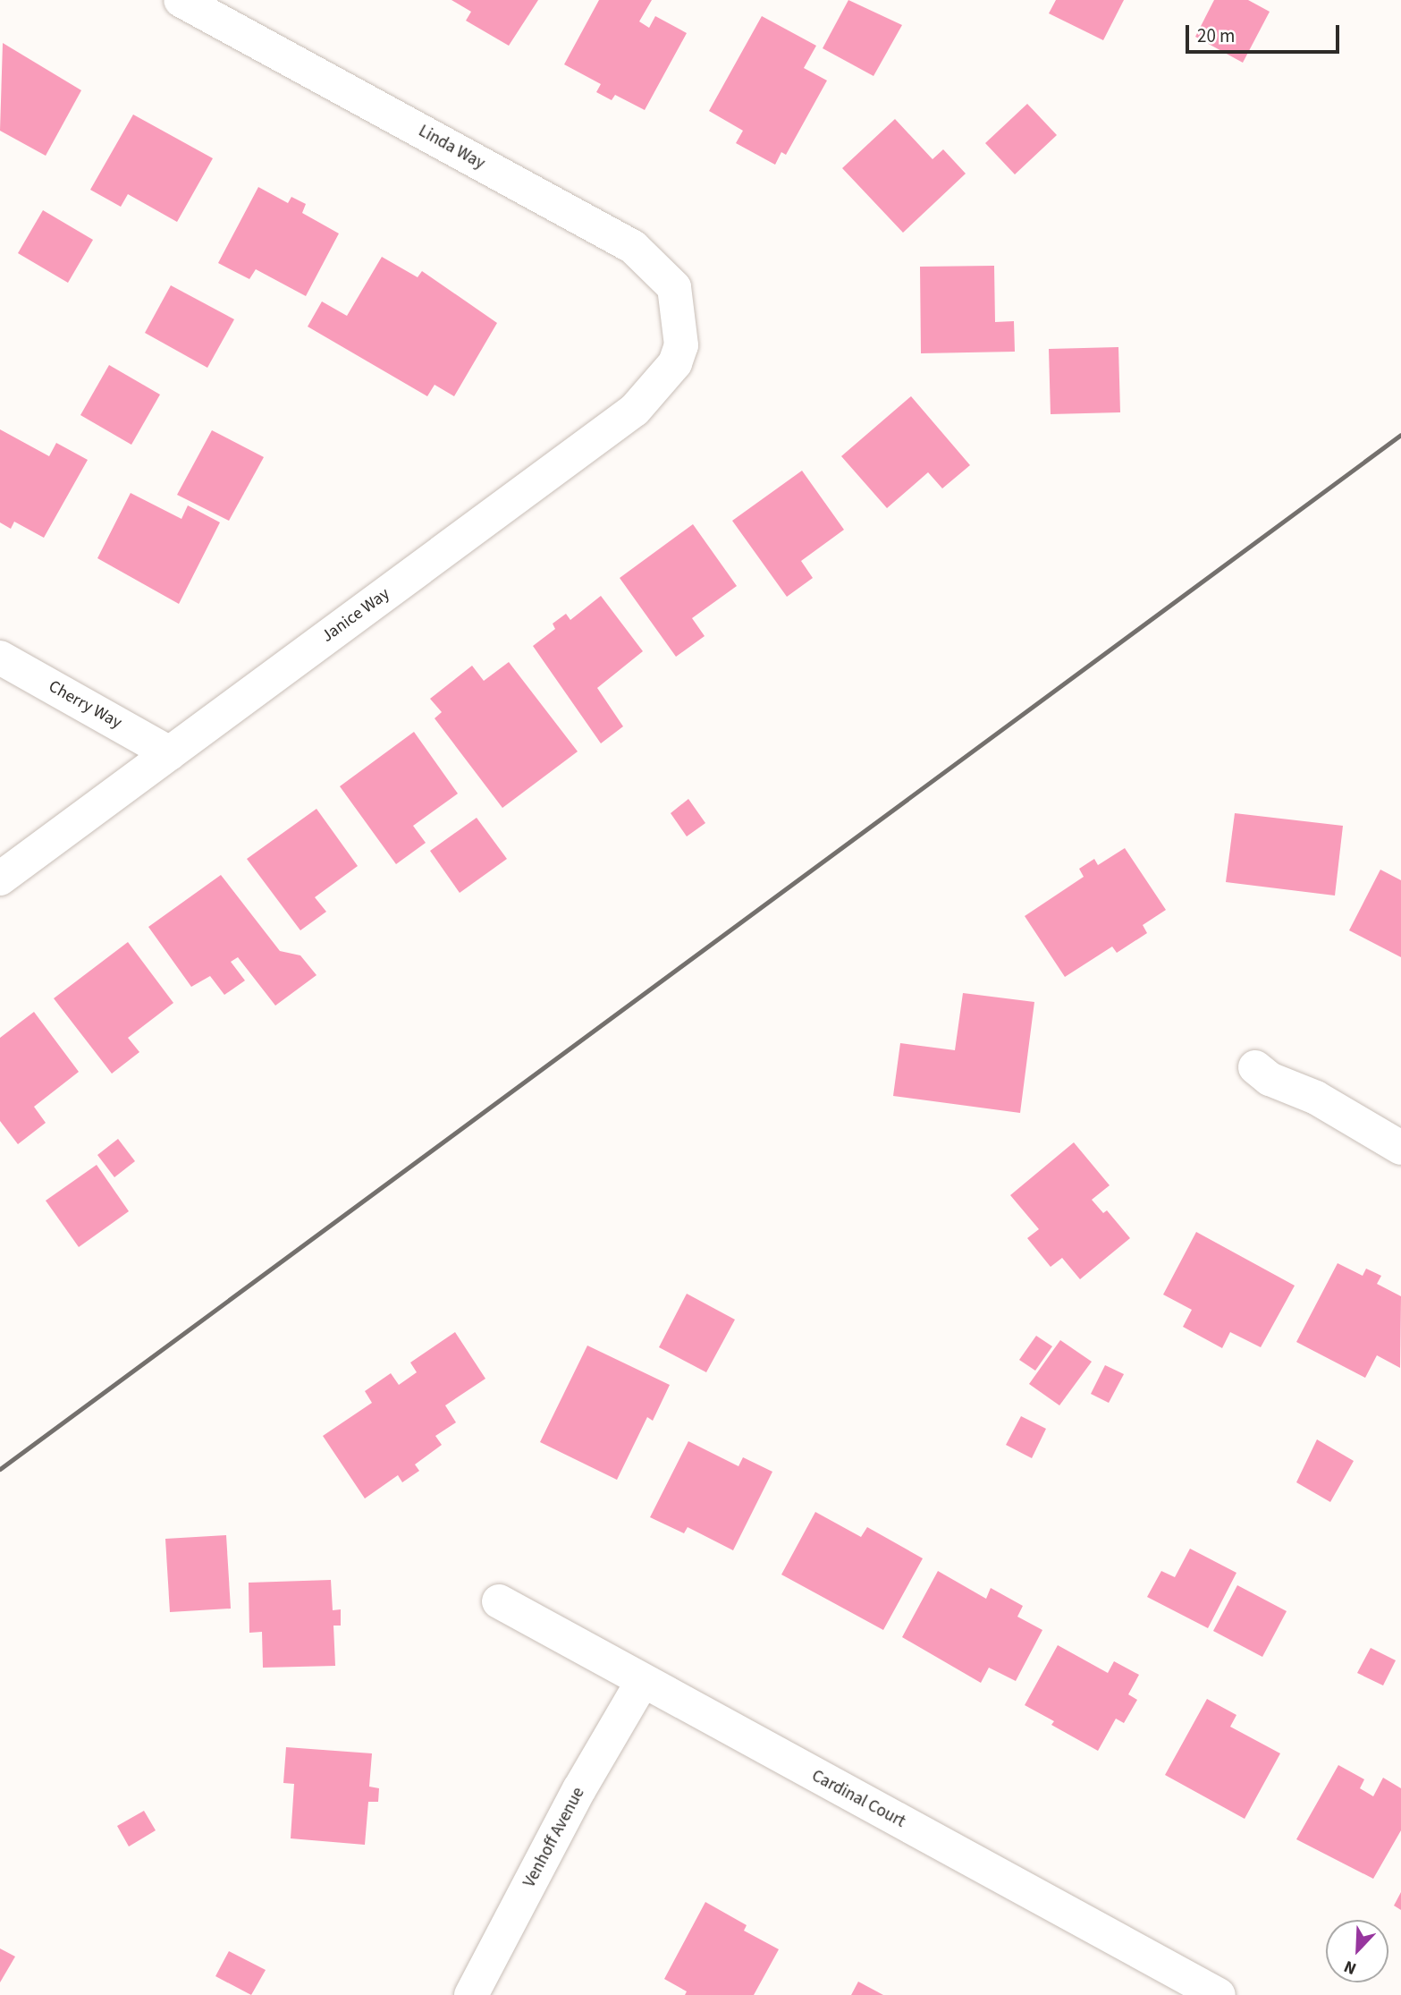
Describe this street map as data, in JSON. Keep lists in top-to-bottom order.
{
  "streets": {
    "street": [
      "Linda Way",
      "Janice Way",
      "Cherry Way",
      "Cardinal Court",
      "Venhoff Avenue"
    ]
  },
  "crossings": [
    ["Linda Way", "Janice Way"],
    ["Janice Way", "Cherry Way"],
    ["Cardinal Court", "Venhoff Avenue"]
  ],
  "scale_bar": "20 m",
  "north": "bottom left"
}
